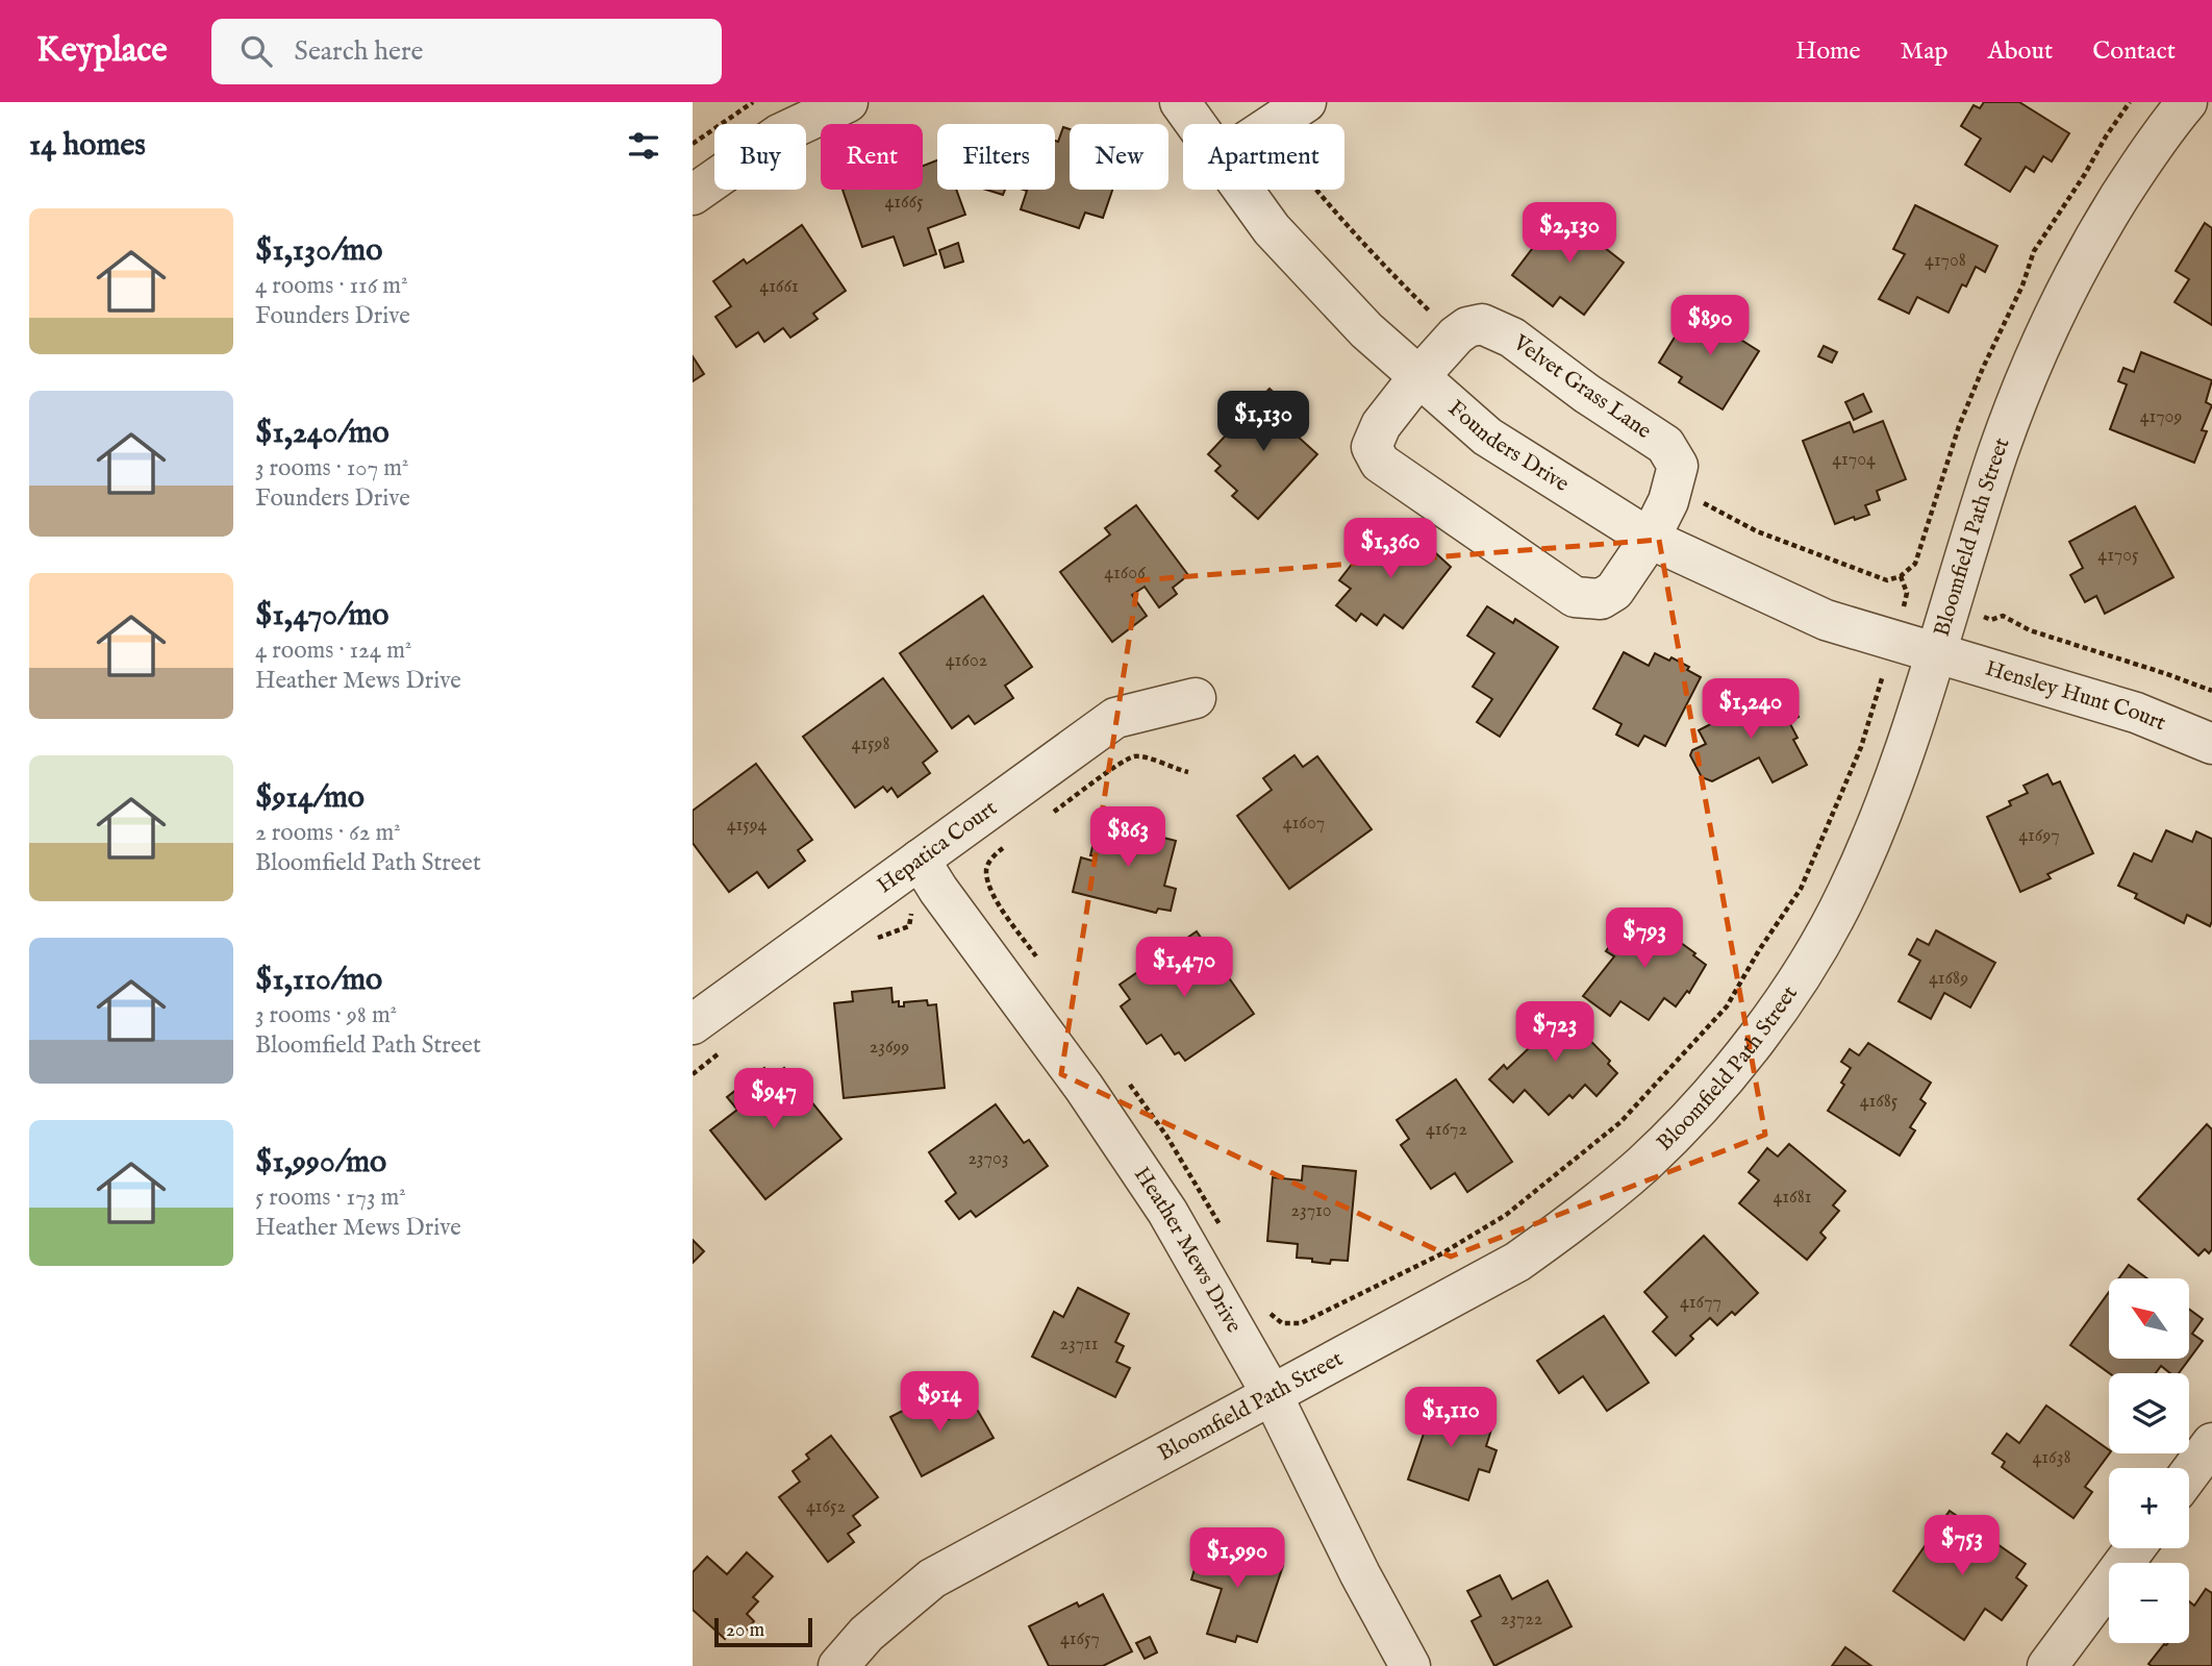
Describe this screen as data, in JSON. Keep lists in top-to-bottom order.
{
  "streets": {
    "street": [
      "Velvet Grass Lane",
      "Founders Drive",
      "Bloomfield Path Street",
      "Hensley Hunt Court",
      "Hepatica Court",
      "Heather Mews Drive"
    ]
  },
  "crossings": [
    ["Velvet Grass Lane", "Founders Drive"],
    ["Founders Drive", "Bloomfield Path Street"],
    ["Founders Drive", "Hensley Hunt Court"],
    ["Bloomfield Path Street", "Hensley Hunt Court"],
    ["Bloomfield Path Street", "Heather Mews Drive"],
    ["Hepatica Court", "Heather Mews Drive"]
  ],
  "house_numbers": [
    "41665",
    "41708",
    "41661",
    "41709",
    "41704",
    "41705",
    "41606",
    "41602",
    "41598",
    "41607",
    "41594",
    "41697",
    "41689",
    "23699",
    "41685",
    "41672",
    "23703",
    "41681",
    "23710",
    "41677",
    "23711",
    "41638",
    "41652",
    "23722",
    "41657"
  ],
  "scale_bar": "20 m",
  "north": "top left",
  "page": {
    "header": "Keyplace",
    "search": "Search here",
    "nav": [
      "Home",
      "Map",
      "About",
      "Contact"
    ],
    "heading": "14 homes",
    "chip": [
      "Buy",
      "Rent",
      "Filters",
      "New",
      "Apartment"
    ],
    "list": [
      {
        "name": "$1,130/mo",
        "note": "4 rooms · 116 m² · Founders Drive"
      },
      {
        "name": "$1,240/mo",
        "note": "3 rooms · 107 m² · Founders Drive"
      },
      {
        "name": "$1,470/mo",
        "note": "4 rooms · 124 m² · Heather Mews Drive"
      },
      {
        "name": "$914/mo",
        "note": "2 rooms · 62 m² · Bloomfield Path Street"
      },
      {
        "name": "$1,110/mo",
        "note": "3 rooms · 98 m² · Bloomfield Path Street"
      },
      {
        "name": "$1,990/mo",
        "note": "5 rooms · 173 m² · Heather Mews Drive"
      }
    ],
    "price": [
      "$2,130",
      "$890",
      "$1,130",
      "$1,360",
      "$1,240",
      "$863",
      "$793",
      "$1,470",
      "$723",
      "$947",
      "$914",
      "$1,110",
      "$753",
      "$1,990"
    ],
    "map_buttons": ["+", "−"],
    "scale": "20 m"
  }
}
